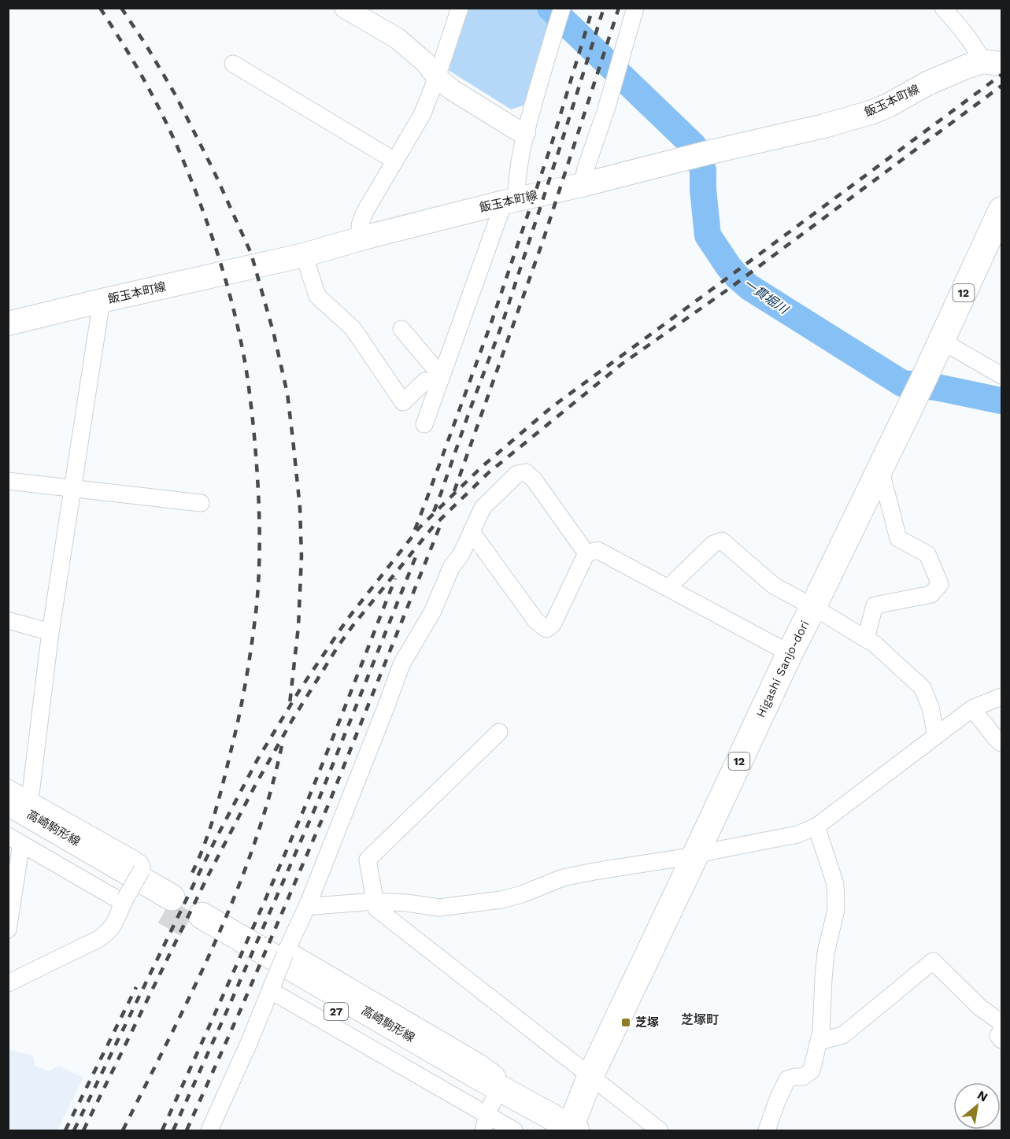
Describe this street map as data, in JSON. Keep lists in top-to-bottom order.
{
  "streets": {
    "main road": [
      "飯玉本町線",
      "12",
      "Higashi Sanjo-dori",
      "高崎駒形線",
      "27"
    ]
  },
  "crossings": [
    ["Higashi Sanjo-dori", "高崎駒形線"]
  ],
  "districts": ["芝塚町"],
  "water": ["一貫堀川"],
  "places": {
    "transit": ["芝塚"]
  },
  "north": "top right"
}
